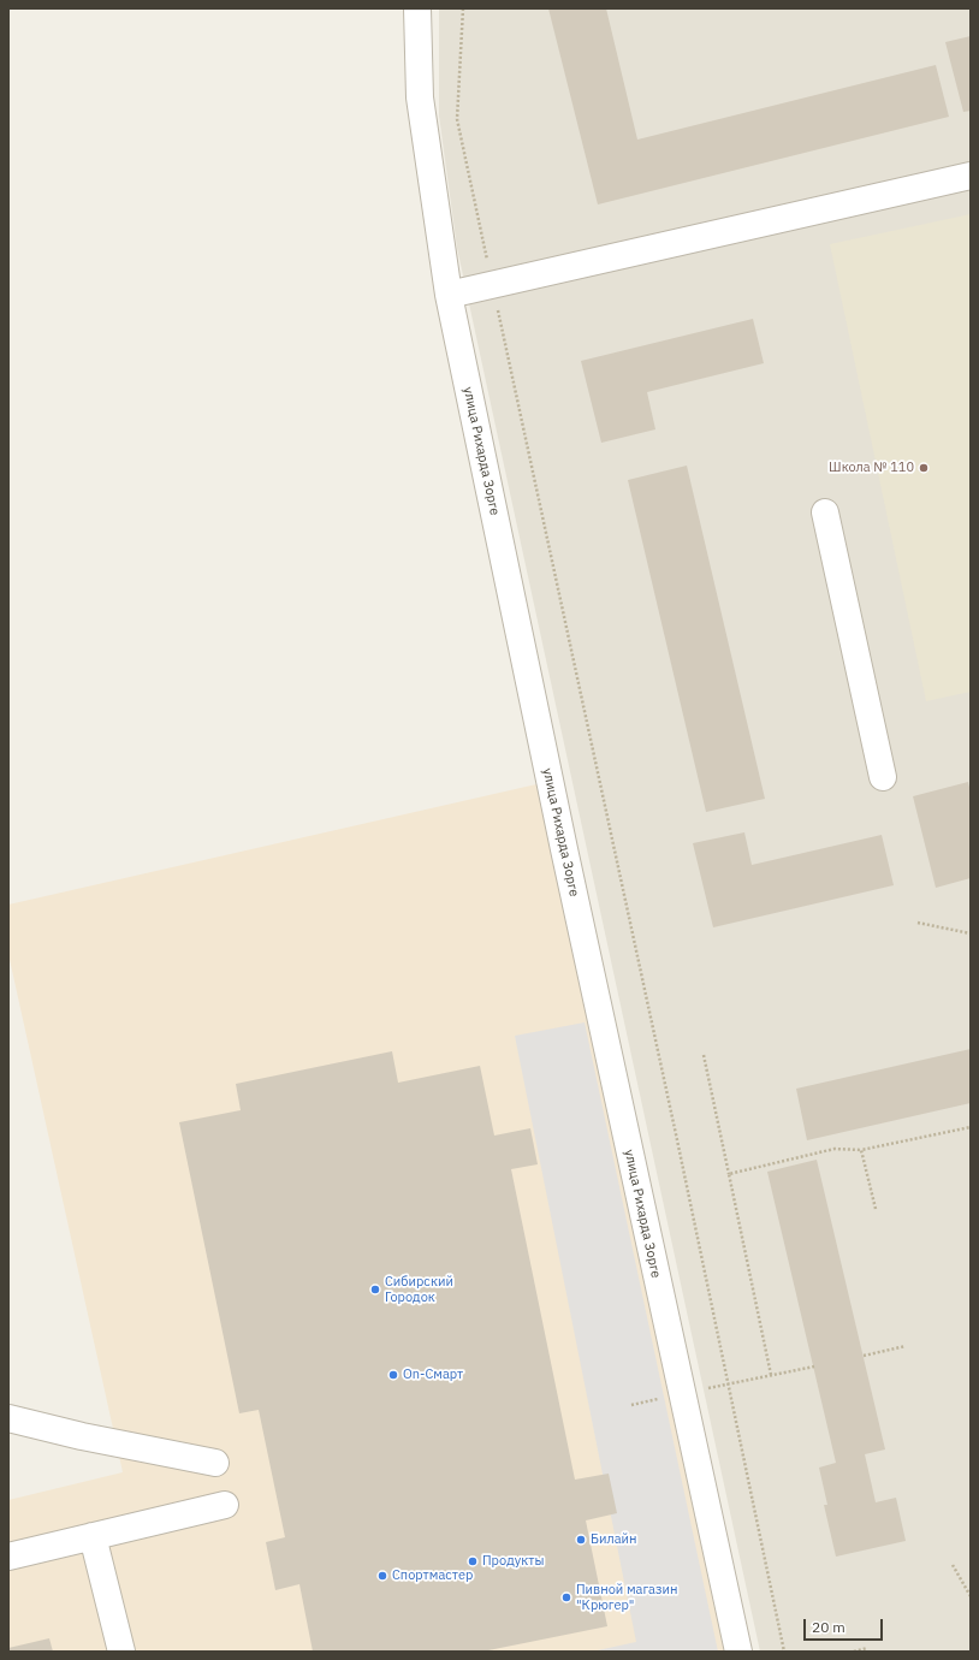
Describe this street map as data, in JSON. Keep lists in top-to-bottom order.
{
  "streets": {
    "street": ["улица Рихарда Зорге"]
  },
  "places": [
    "Школа № 110",
    "Сибирский Городок",
    "On-Смарт",
    "Билайн",
    "Продукты",
    "Спортмастер",
    "Пивной магазин \"Крюгер\""
  ],
  "scale_bar": "20 m"
}
